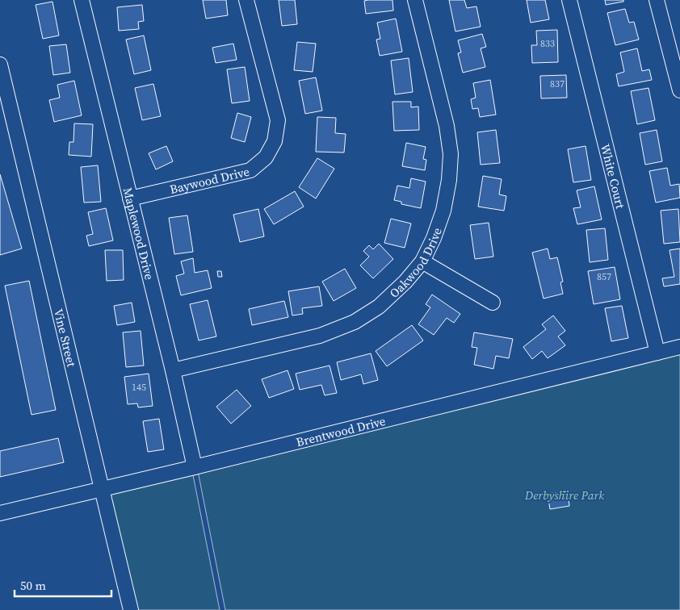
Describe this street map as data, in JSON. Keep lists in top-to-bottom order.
{
  "streets": {
    "street": [
      "White Court",
      "Baywood Drive",
      "Maplewood Drive",
      "Oakwood Drive",
      "Vine Street",
      "Brentwood Drive"
    ]
  },
  "crossings": [
    ["White Court", "Brentwood Drive"],
    ["Baywood Drive", "Maplewood Drive"],
    ["Maplewood Drive", "Oakwood Drive"],
    ["Maplewood Drive", "Brentwood Drive"],
    ["Vine Street", "Brentwood Drive"]
  ],
  "parks": ["Derbyshire Park"],
  "house_numbers": [
    "833",
    "837",
    "857",
    "145"
  ],
  "scale_bar": "50 m"
}
